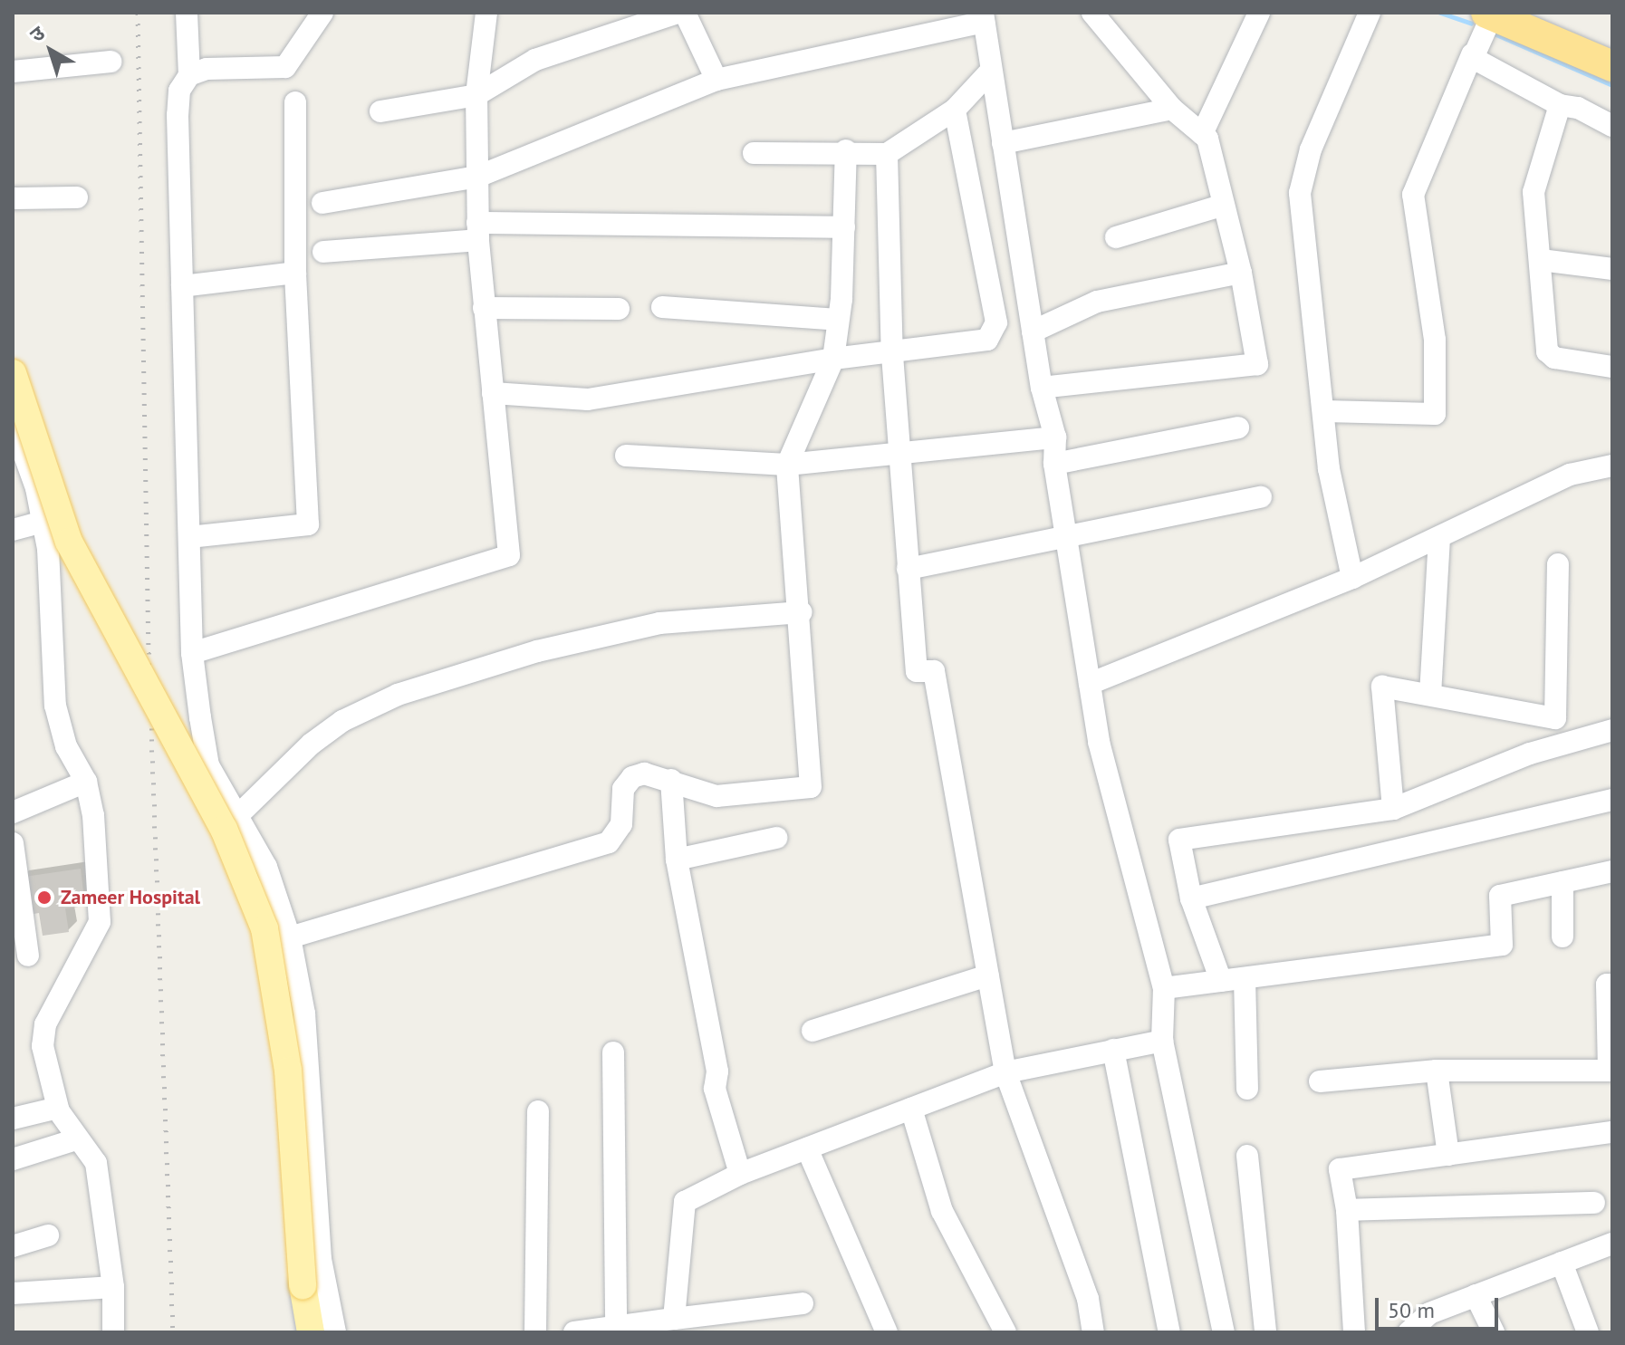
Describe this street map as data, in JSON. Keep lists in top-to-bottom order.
{
  "places": ["Zameer Hospital"],
  "scale_bar": "50 m",
  "north": "top left"
}
